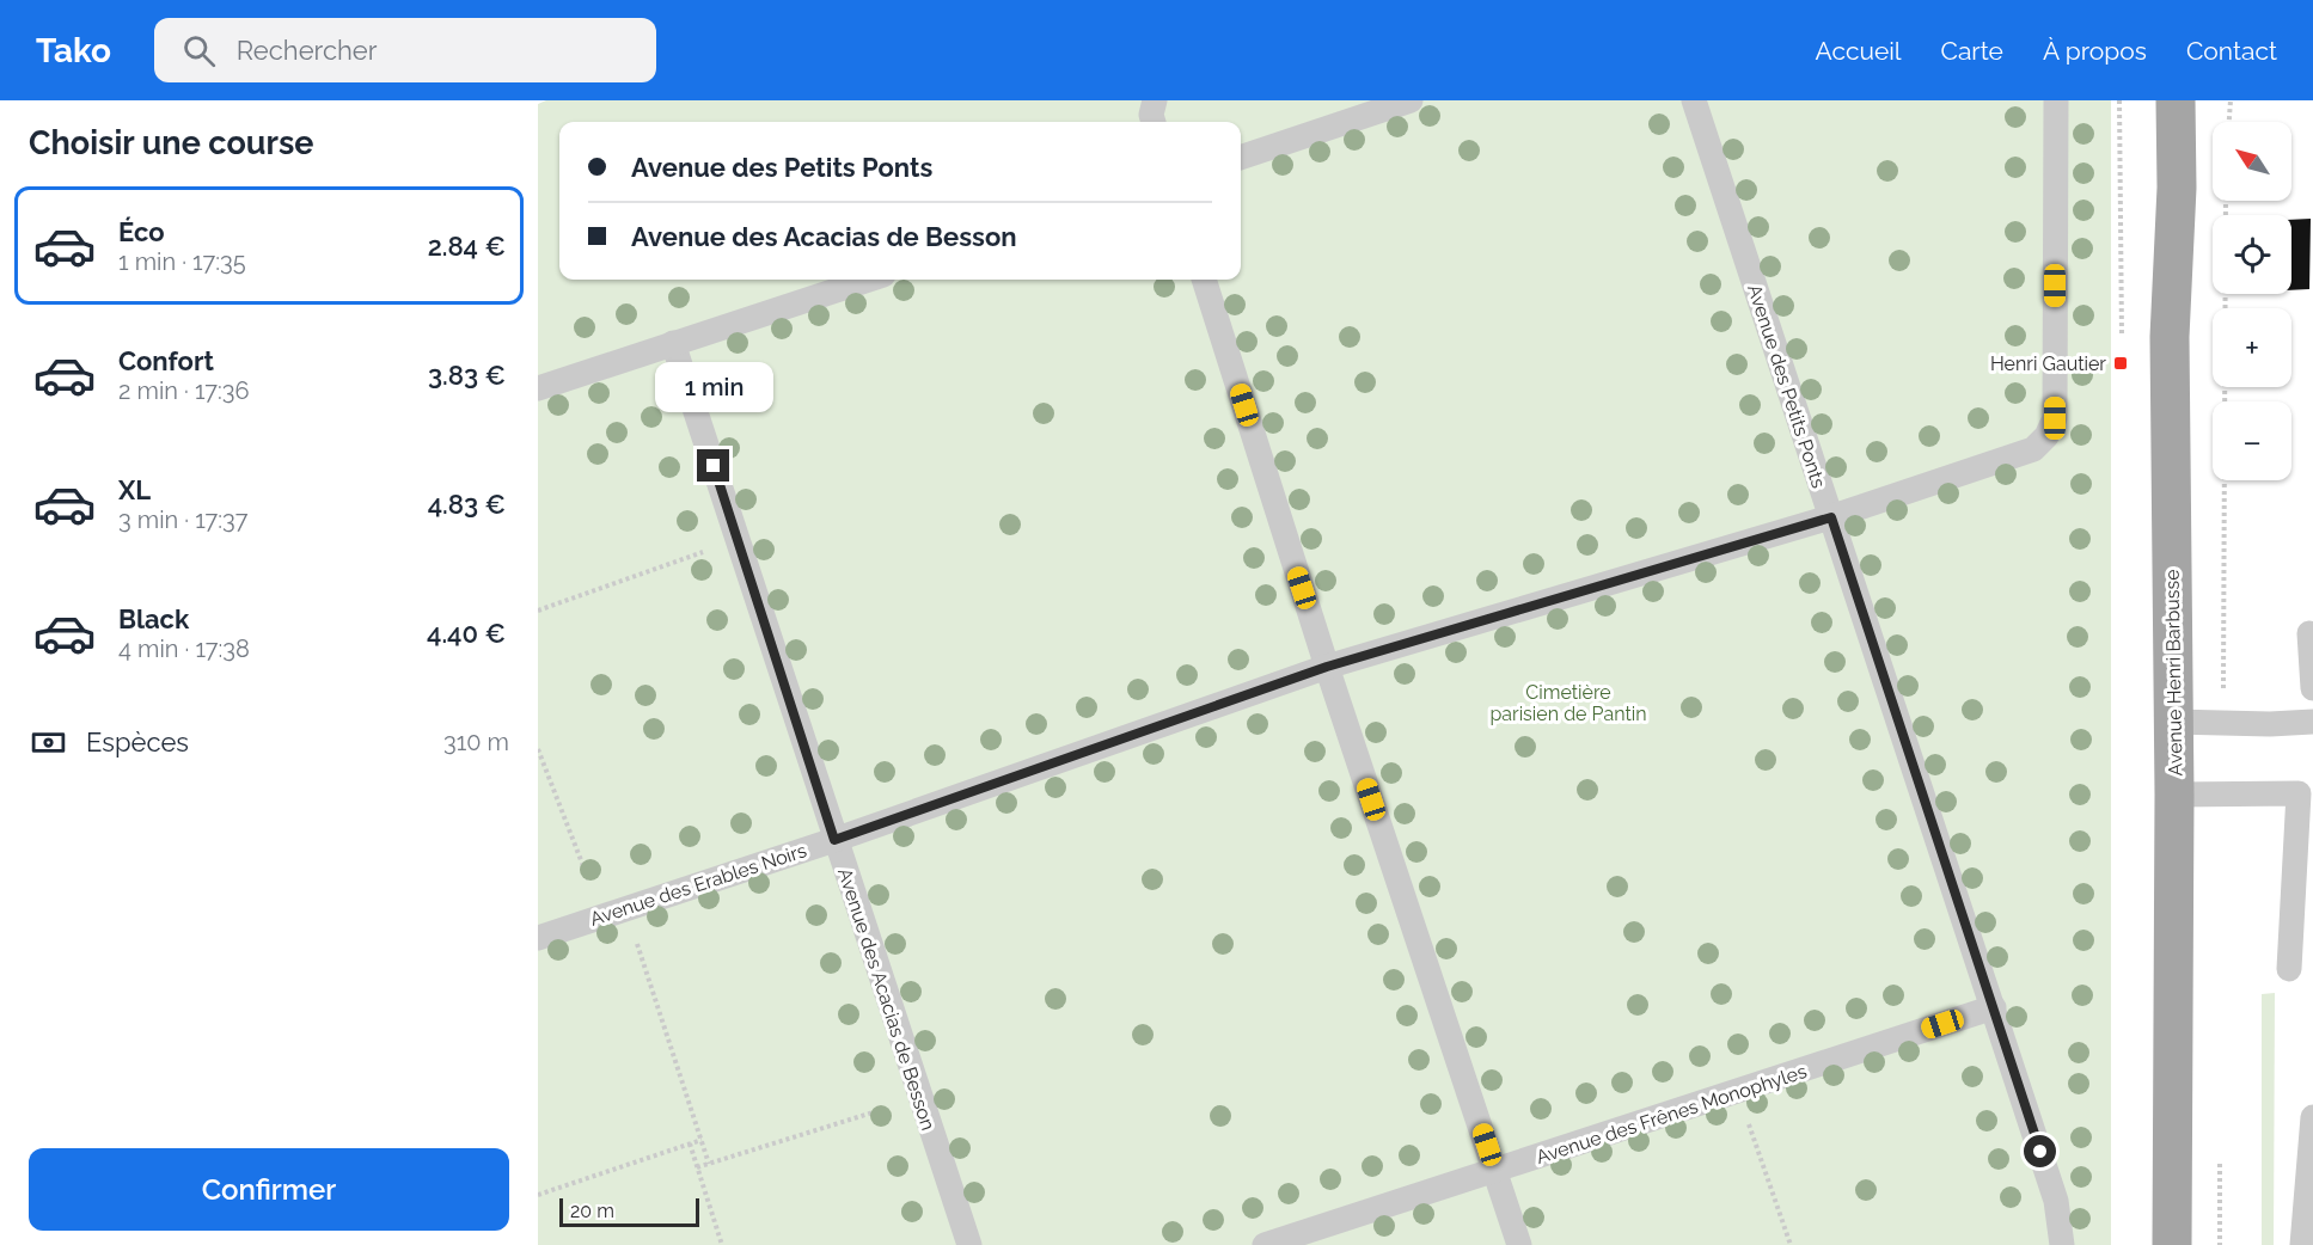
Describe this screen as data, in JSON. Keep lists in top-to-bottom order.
{
  "streets": {
    "main road": ["Avenue Henri Barbusse"],
    "lane": [
      "Avenue des Petits Ponts",
      "Avenue des Erables Noirs",
      "Avenue des Acacias de Besson",
      "Avenue des Frênes Monophyles"
    ]
  },
  "crossings": [
    ["Avenue des Petits Ponts", "Avenue des Erables Noirs"],
    ["Avenue des Petits Ponts", "Avenue des Frênes Monophyles"],
    ["Avenue des Erables Noirs", "Avenue des Acacias de Besson"]
  ],
  "parks": ["Cimetière parisien de Pantin"],
  "places": {
    "transit": ["Henri Gautier"]
  },
  "scale_bar": "20 m",
  "north": "top left",
  "page": {
    "header": "Tako",
    "search": "Rechercher",
    "nav": [
      "Accueil",
      "Carte",
      "À propos",
      "Contact"
    ],
    "heading": "Choisir une course",
    "map_buttons": ["+", "−"],
    "banner": ["Avenue des Petits Ponts", "Avenue des Acacias de Besson"],
    "list": [
      {
        "name": "Éco",
        "note": "1 min · 17:35",
        "value": "2.84 €"
      },
      {
        "name": "Confort",
        "note": "2 min · 17:36",
        "value": "3.83 €"
      },
      {
        "name": "XL",
        "note": "3 min · 17:37",
        "value": "4.83 €"
      },
      {
        "name": "Black",
        "note": "4 min · 17:38",
        "value": "4.40 €"
      }
    ],
    "bubble": "1 min",
    "pay": ["Espèces", "310 m"],
    "buttons": "Confirmer",
    "scale": "20 m"
  }
}
